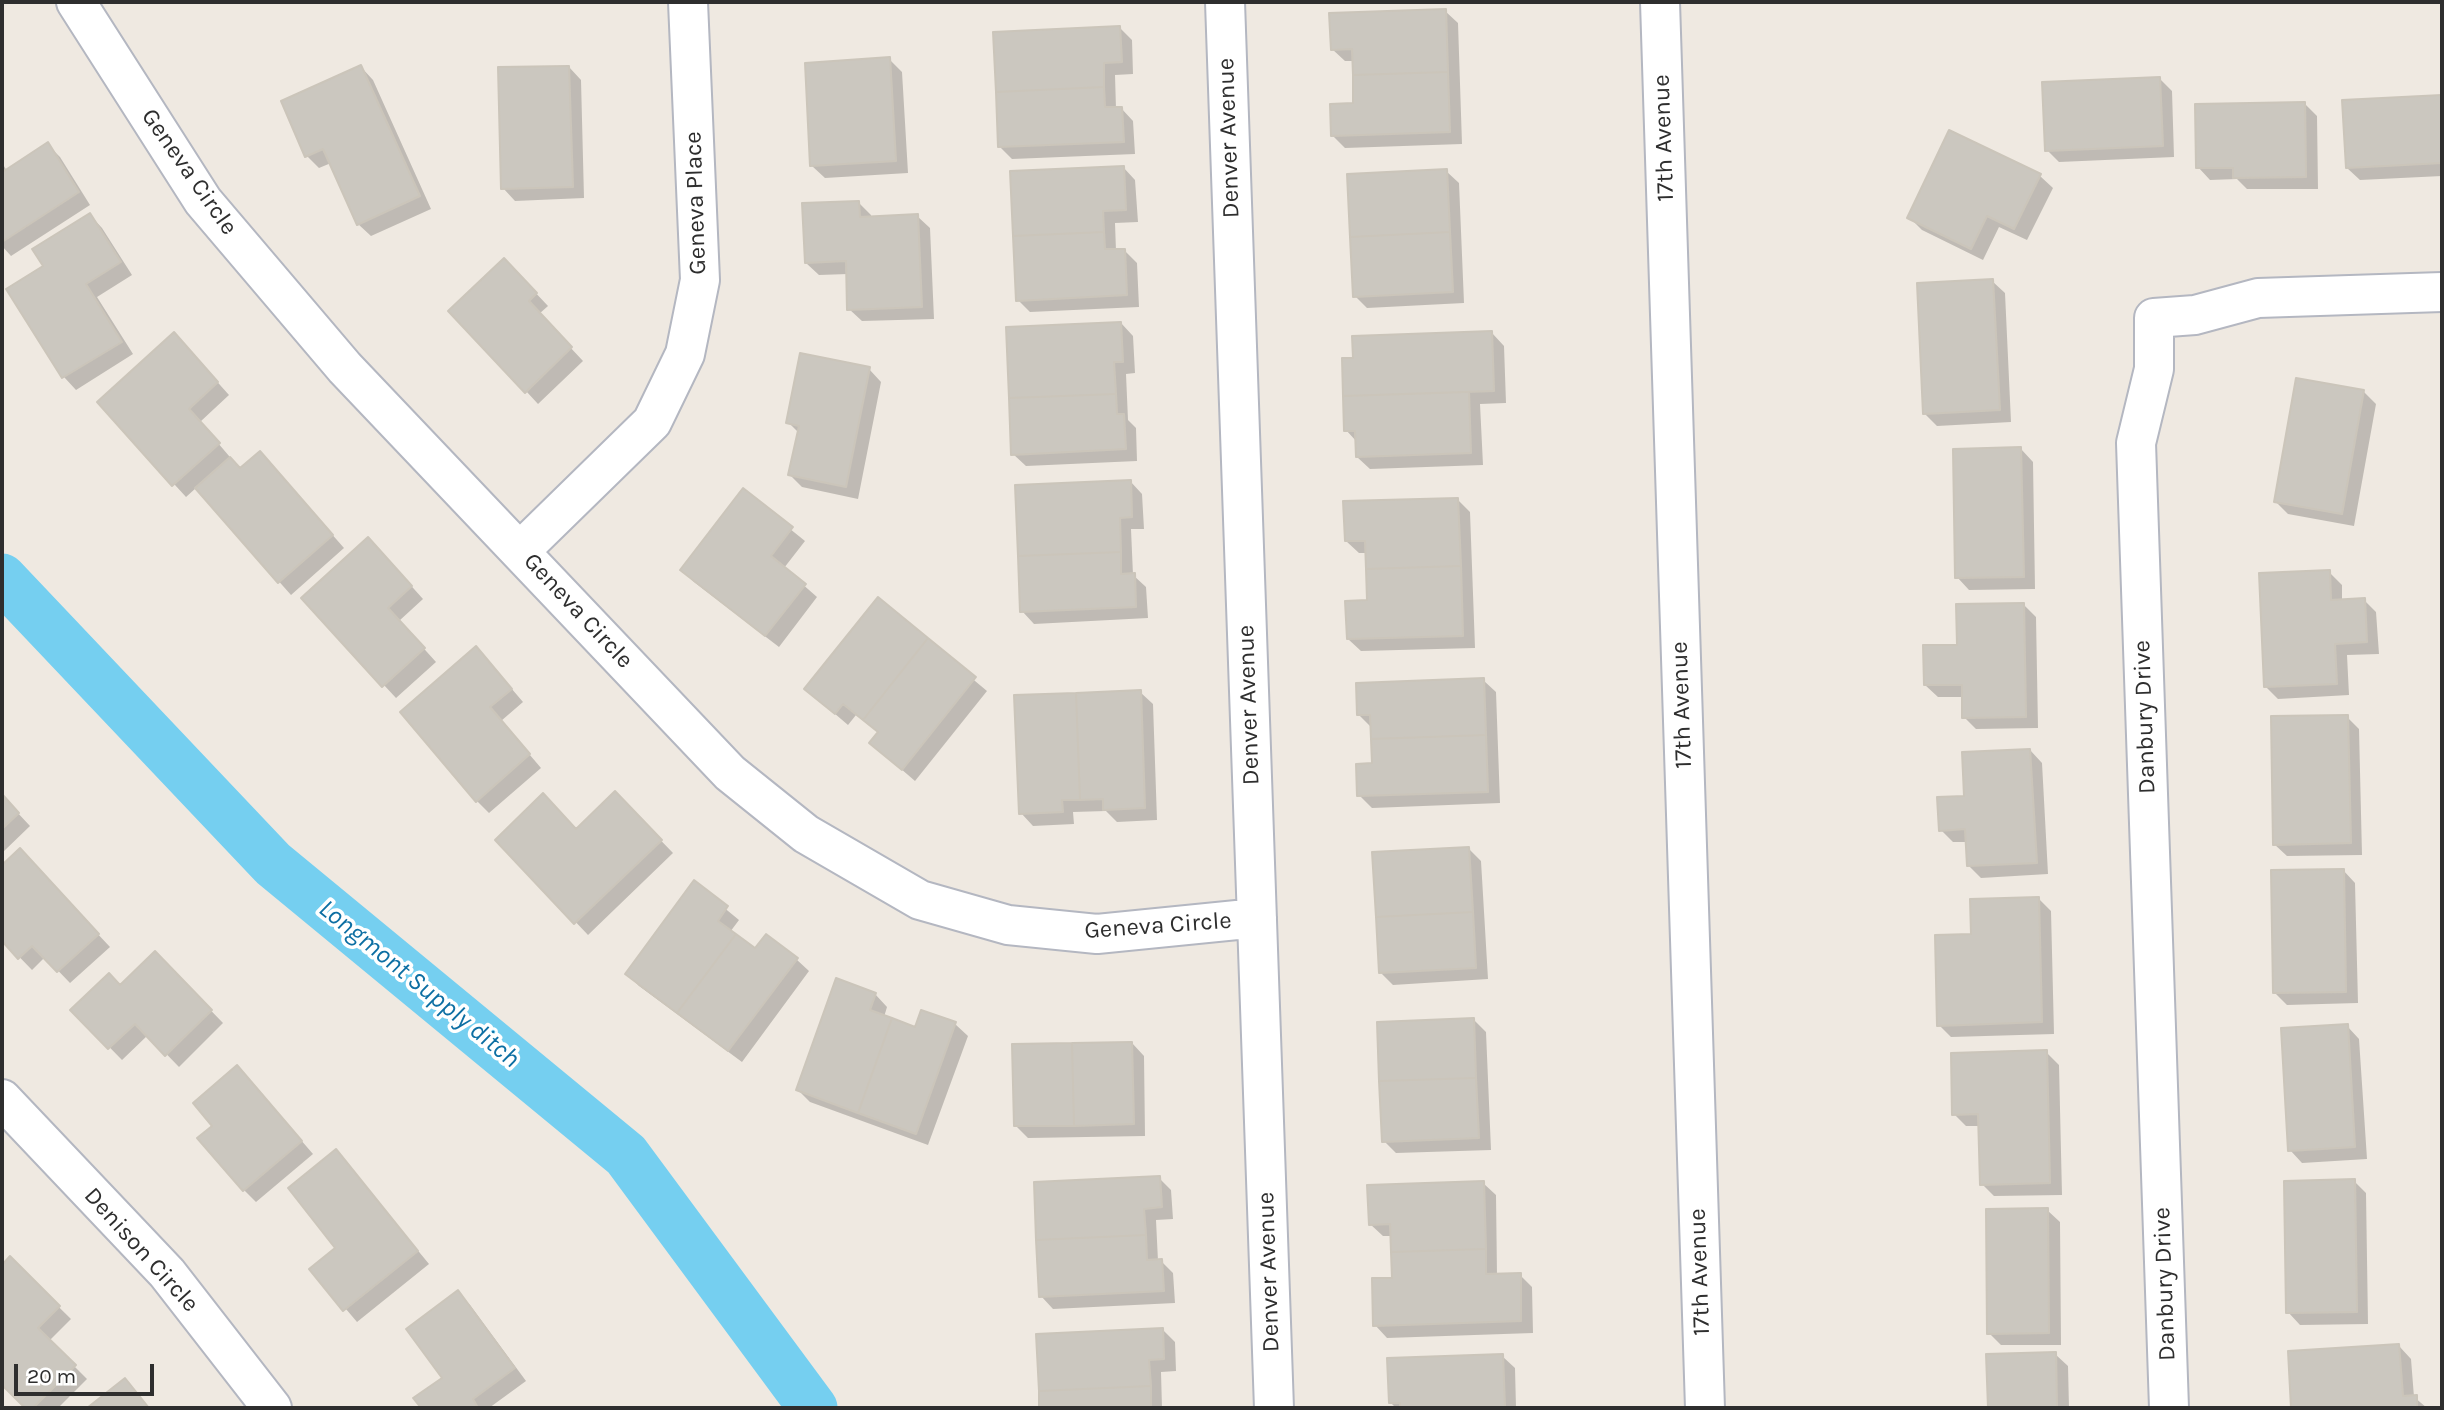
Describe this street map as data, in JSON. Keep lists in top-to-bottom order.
{
  "streets": {
    "street": [
      "Denver Avenue",
      "17th Avenue",
      "Geneva Circle",
      "Geneva Place",
      "Danbury Drive",
      "Denison Circle"
    ]
  },
  "crossings": [
    ["Denver Avenue", "Geneva Circle"],
    ["Geneva Circle", "Geneva Place"]
  ],
  "water": ["Longmont Supply ditch"],
  "scale_bar": "20 m"
}
